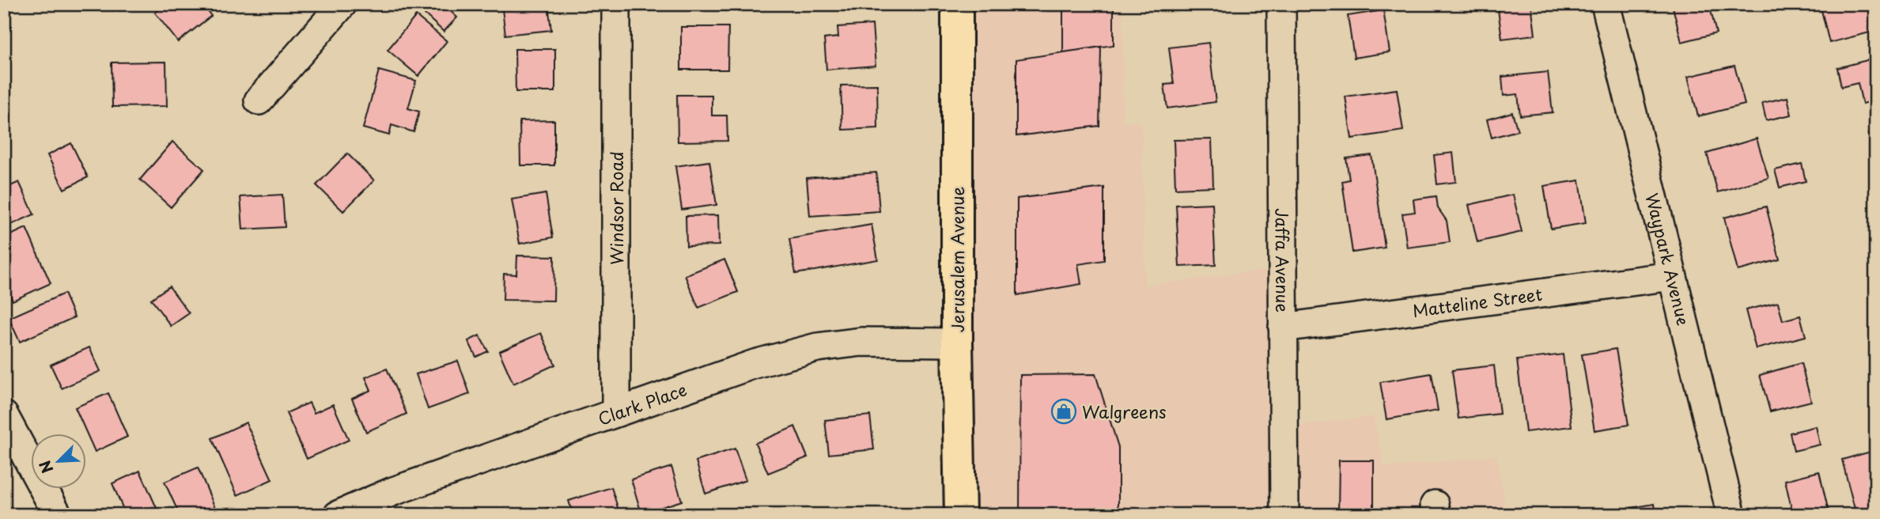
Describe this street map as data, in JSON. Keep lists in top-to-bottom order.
{
  "streets": {
    "main road": ["Jerusalem Avenue"],
    "street": [
      "Windsor Road",
      "Jaffa Avenue",
      "Waypark Avenue",
      "Matteline Street",
      "Clark Place"
    ]
  },
  "crossings": [
    ["Windsor Road", "Clark Place"],
    ["Jerusalem Avenue", "Clark Place"],
    ["Jaffa Avenue", "Matteline Street"],
    ["Waypark Avenue", "Matteline Street"]
  ],
  "places": {
    "shop": ["Walgreens"]
  },
  "north": "bottom left"
}
